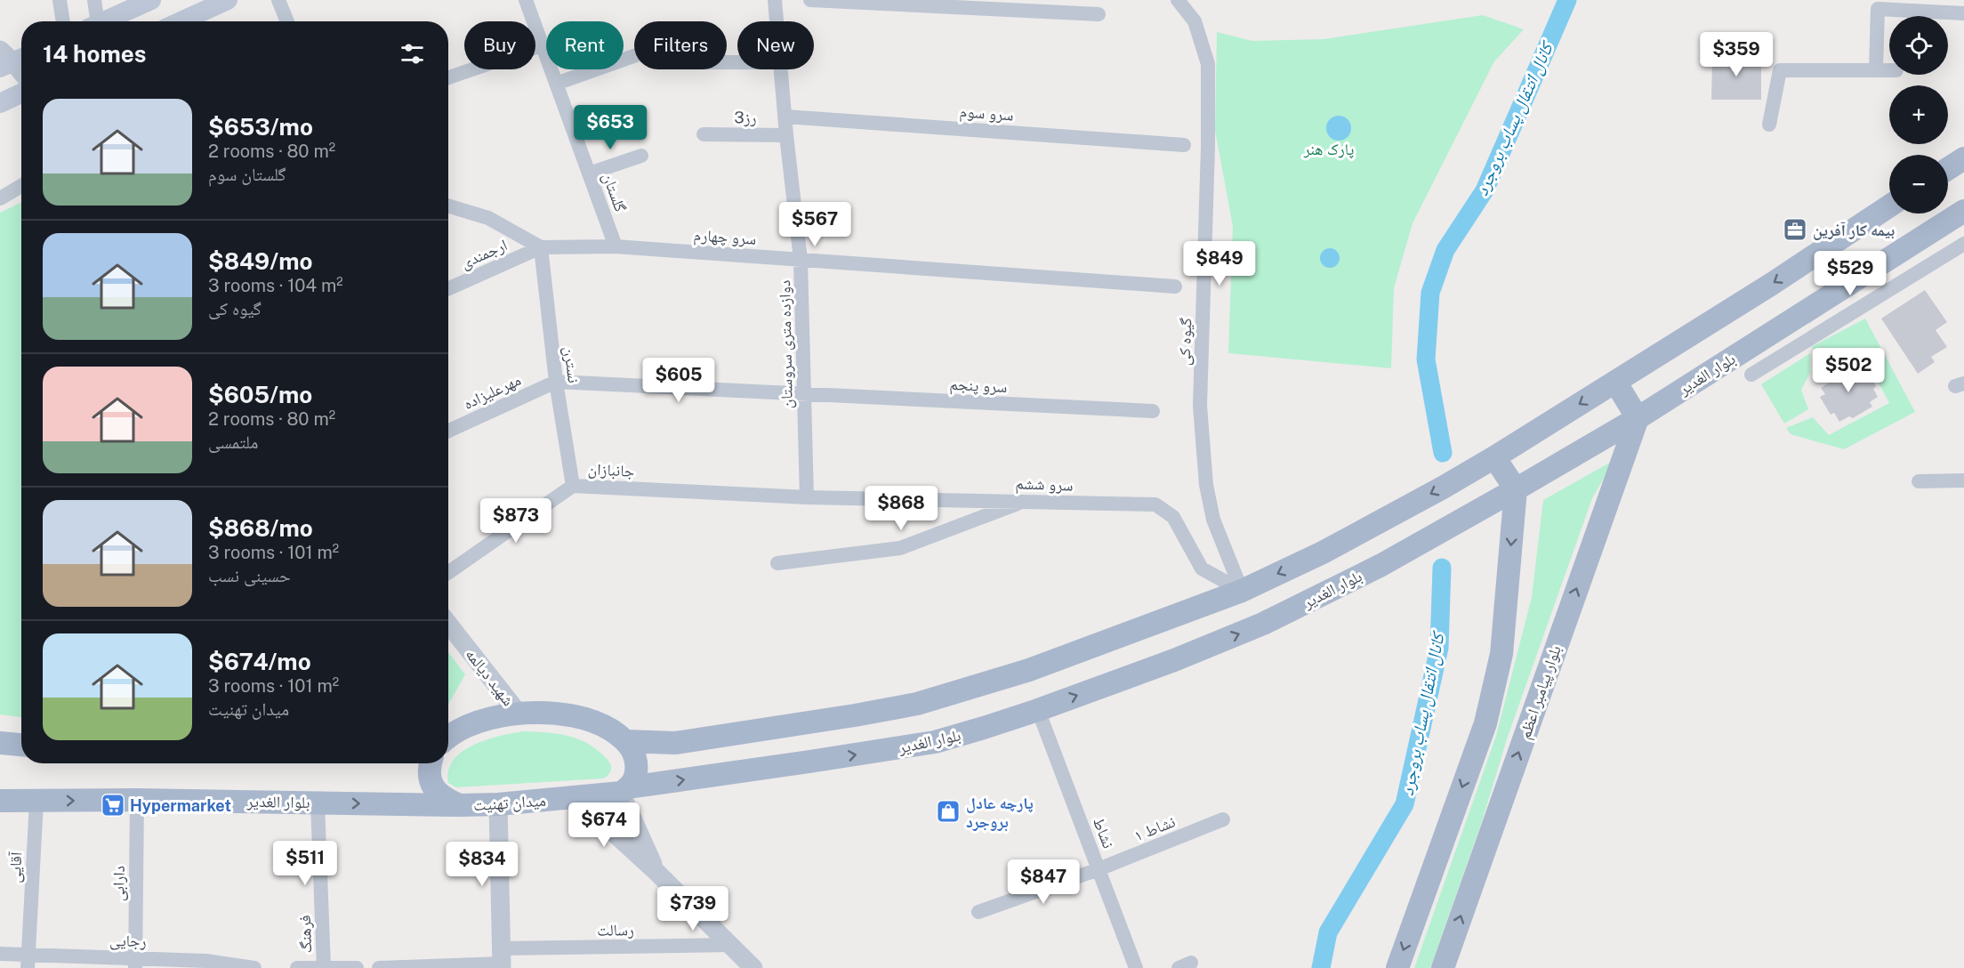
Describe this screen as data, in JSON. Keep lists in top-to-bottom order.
{
  "streets": {
    "main road": ["بلوار الغدیر", "بلوار پیامبر اعظم", "میدان تهنیت"],
    "street": [
      "سرو سوم",
      "رز3",
      "گلستان",
      "سرو چهارم",
      "ارجمندی",
      "گیوه کی",
      "دوازده متری سروستان",
      "نسترن",
      "سرو پنجم",
      "مهرعلیزاده",
      "جانبازان",
      "سرو ششم",
      "شهید دیالمه",
      "نشاط ۱",
      "نشاط",
      "آقایی",
      "دارابی",
      "رسالت",
      "فرهنگ",
      "رجایی"
    ]
  },
  "crossings": [
    ["سرو سوم", "دوازده متری سروستان"],
    ["رز3", "دوازده متری سروستان"],
    ["گلستان", "سرو چهارم"],
    ["سرو چهارم", "ارجمندی"],
    ["سرو چهارم", "دوازده متری سروستان"],
    ["سرو چهارم", "نسترن"],
    ["ارجمندی", "نسترن"],
    ["گیوه کی", "سرو ششم"],
    ["دوازده متری سروستان", "سرو پنجم"],
    ["دوازده متری سروستان", "جانبازان"],
    ["دوازده متری سروستان", "سرو ششم"],
    ["نسترن", "سرو پنجم"],
    ["نسترن", "مهرعلیزاده"],
    ["نسترن", "جانبازان"],
    ["بلوار الغدیر", "بلوار پیامبر اعظم"],
    ["بلوار الغدیر", "میدان تهنیت"],
    ["بلوار الغدیر", "نشاط"],
    ["بلوار الغدیر", "آقایی"],
    ["بلوار الغدیر", "دارابی"],
    ["بلوار الغدیر", "فرهنگ"],
    ["سرو پنجم", "مهرعلیزاده"],
    ["جانبازان", "سرو ششم"],
    ["نشاط ۱", "نشاط"],
    ["آقایی", "رجایی"],
    ["دارابی", "رجایی"]
  ],
  "water": ["کانال انتقال پساب بروجرد"],
  "parks": ["پارک هنر"],
  "places": {
    "office": ["بیمه کار آفرین"],
    "supermarket": ["Hypermarket"],
    "shop": ["پارچه عادل بروجرد"]
  },
  "page": {
    "map_buttons": ["+", "−"],
    "chip": [
      "Buy",
      "Rent",
      "Filters",
      "New"
    ],
    "heading": "14 homes",
    "price": [
      "$359",
      "$653",
      "$567",
      "$849",
      "$529",
      "$502",
      "$605",
      "$868",
      "$873",
      "$674",
      "$511",
      "$834",
      "$847",
      "$739"
    ],
    "list": [
      {
        "name": "$653/mo",
        "note": "2 rooms · 80 m² · گلستان سوم"
      },
      {
        "name": "$849/mo",
        "note": "3 rooms · 104 m² · گیوه کی"
      },
      {
        "name": "$605/mo",
        "note": "2 rooms · 80 m² · ملتمسی"
      },
      {
        "name": "$868/mo",
        "note": "3 rooms · 101 m² · حسینی نسب"
      },
      {
        "name": "$674/mo",
        "note": "3 rooms · 101 m² · میدان تهنیت"
      }
    ]
  }
}
